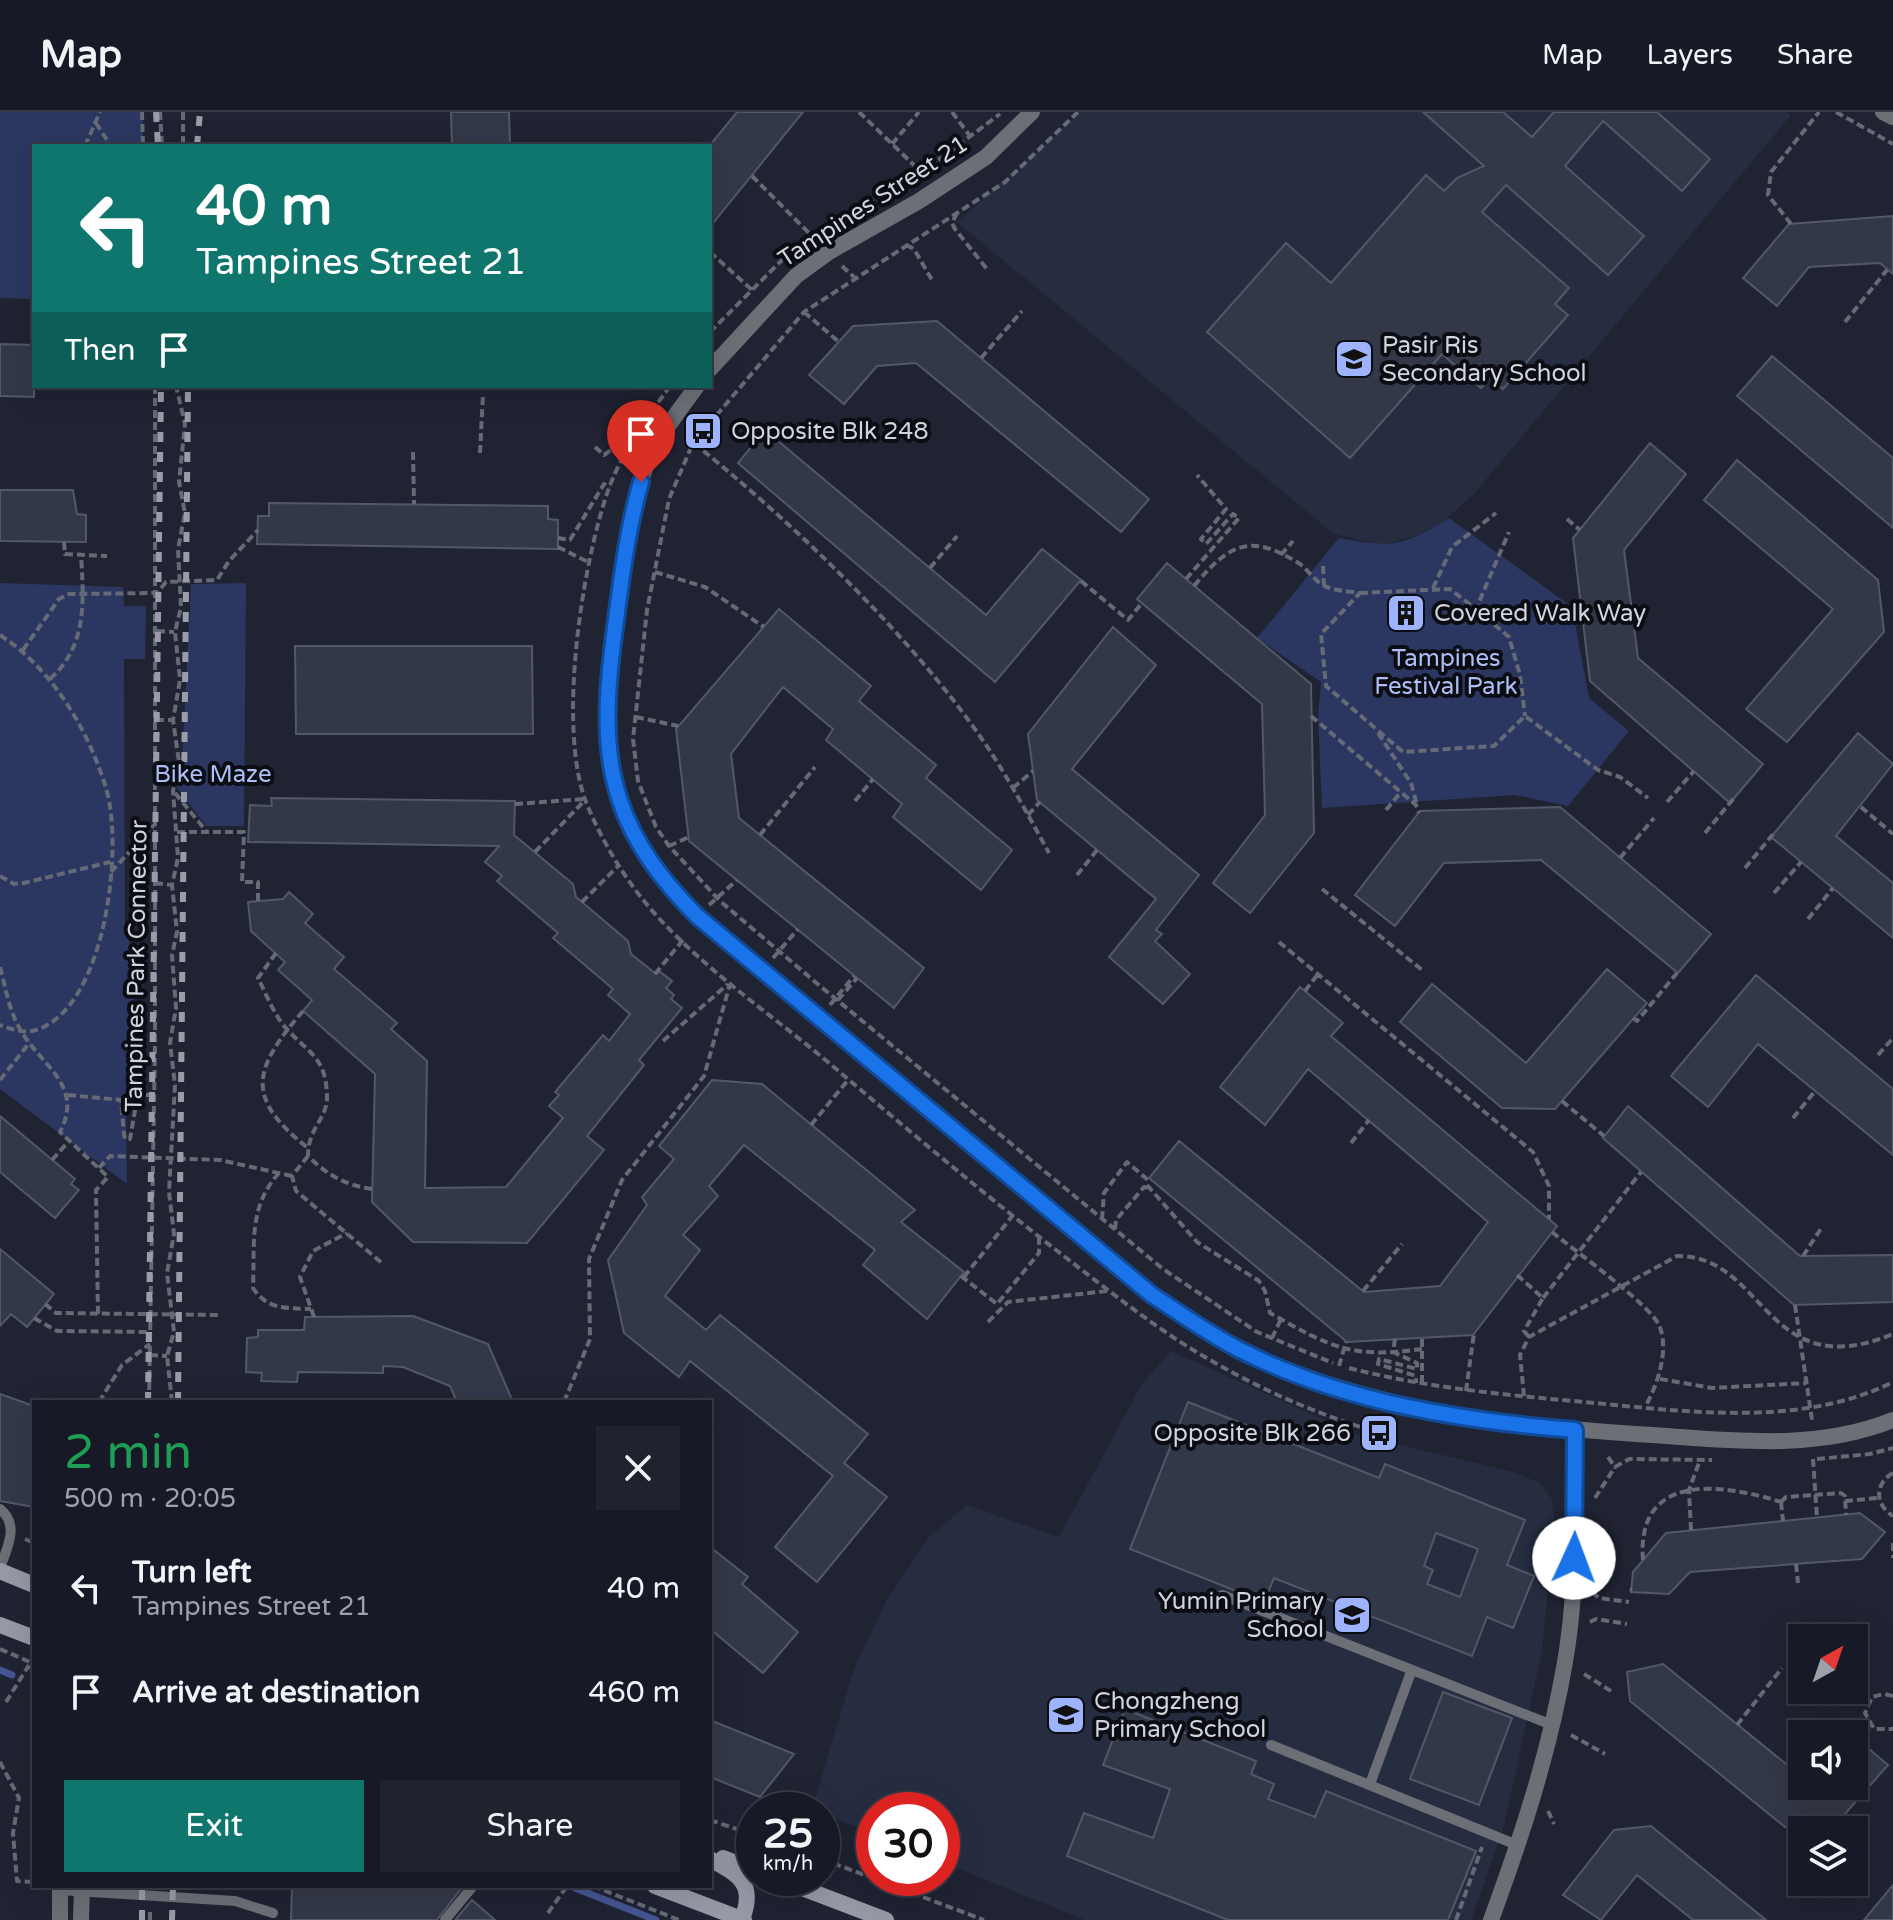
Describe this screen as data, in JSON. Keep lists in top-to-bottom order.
{
  "streets": {
    "street": ["Tampines Street 21"],
    "path": ["Tampines Park Connector"]
  },
  "parks": ["Tampines Festival Park", "Bike Maze"],
  "places": {
    "school or university": ["Pasir Ris Secondary School", "Yumin Primary School", "Chongzheng Primary School"],
    "bus stop": ["Opposite Blk 248", "Opposite Blk 266"],
    "building": ["Covered Walk Way"]
  },
  "north": "top right",
  "page": {
    "header": "Map",
    "nav": ["Map", "Layers", "Share"],
    "turn": ["40 m", "Tampines Street 21"],
    "then": "Then",
    "heading": ["2 min", "500 m · 20:05"],
    "list": [
      {
        "name": "Turn left",
        "note": "Tampines Street 21",
        "value": "40 m"
      },
      {
        "name": "Arrive at destination",
        "value": "460 m"
      }
    ],
    "buttons": ["Exit", "Share"],
    "speed": "25 km/h",
    "limit": "30"
  }
}
